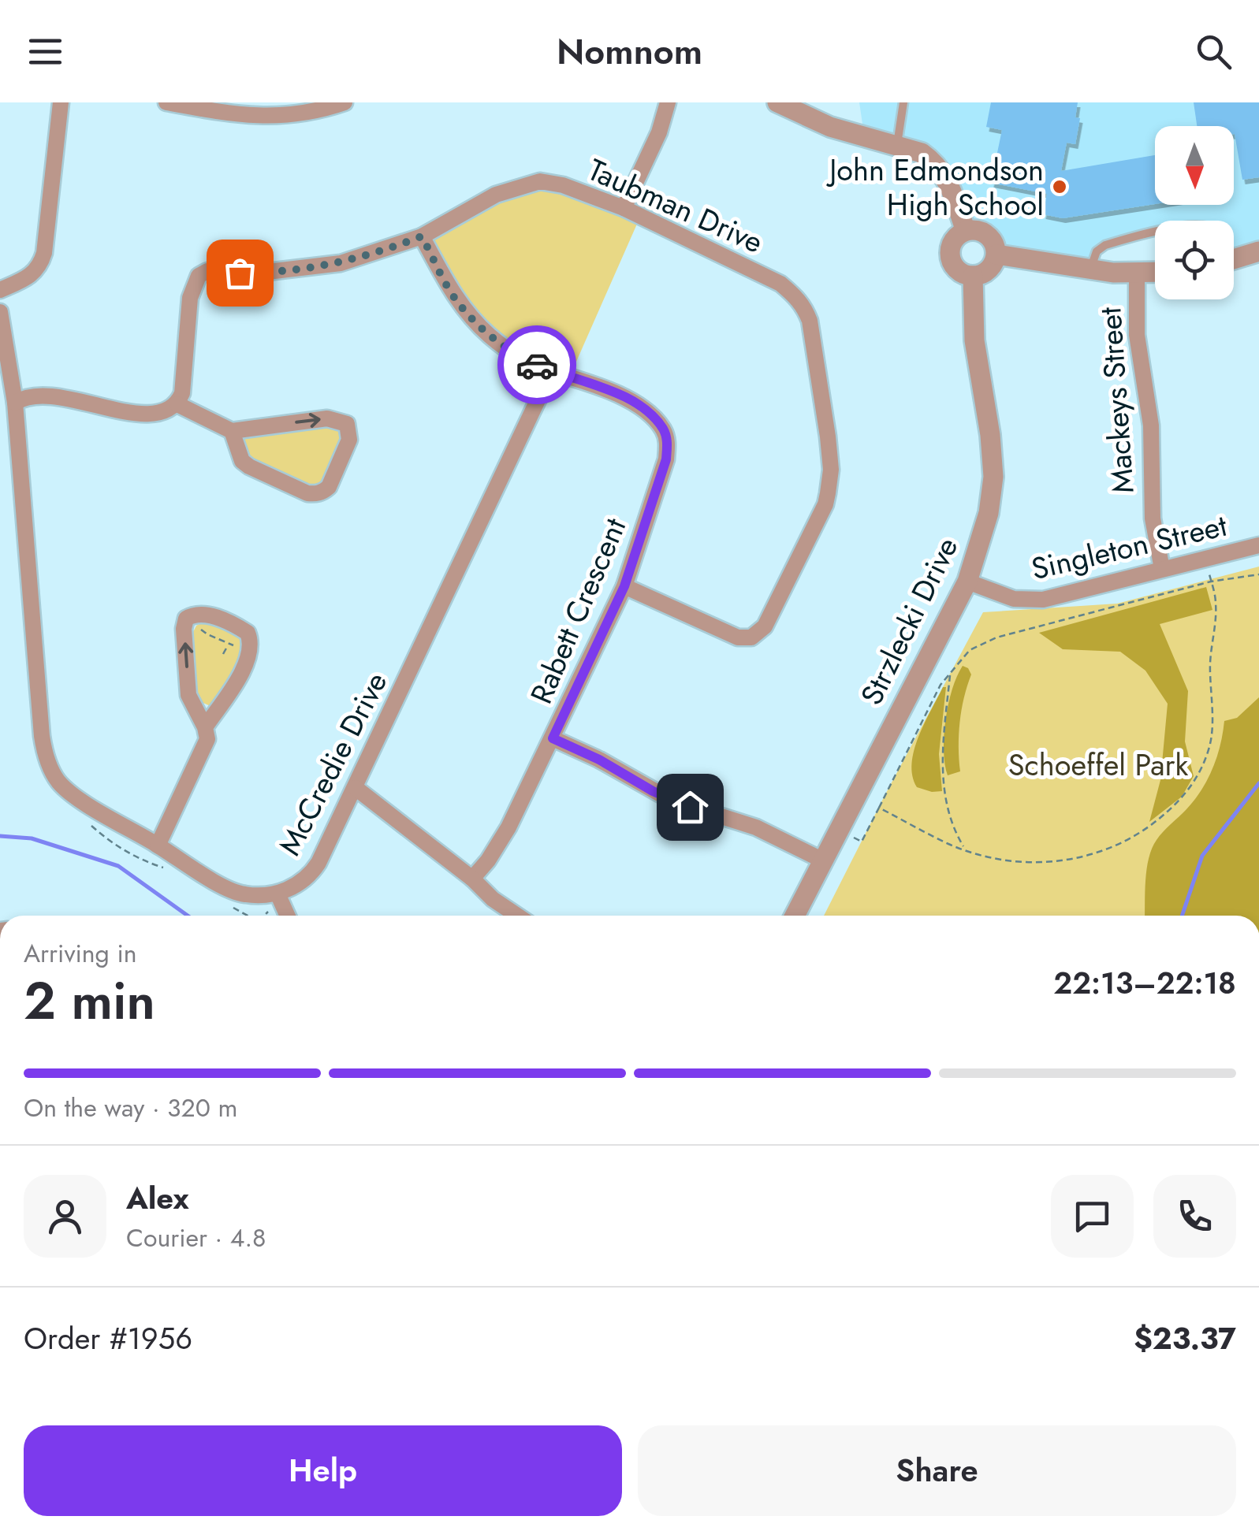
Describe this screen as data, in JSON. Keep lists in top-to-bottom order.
{
  "streets": {
    "street": [
      "Taubman Drive",
      "Mackeys Street",
      "Singleton Street",
      "Rabett Crescent",
      "Strzlecki Drive",
      "McCredie Drive"
    ]
  },
  "crossings": [
    ["Taubman Drive", "Rabett Crescent"],
    ["Mackeys Street", "Singleton Street"],
    ["Singleton Street", "Strzlecki Drive"],
    ["Rabett Crescent", "McCredie Drive"]
  ],
  "parks": ["Schoeffel Park"],
  "places": ["John Edmondson High School"],
  "north": "bottom",
  "page": {
    "header": "Nomnom",
    "heading": ["2 min", "Arriving in", "22:13–22:18"],
    "panel": [
      "Alex",
      "Courier · 4.8",
      "Order #1956",
      "$23.37"
    ],
    "bar": "On the way · 320 m",
    "buttons": ["Help", "Share"]
  }
}
